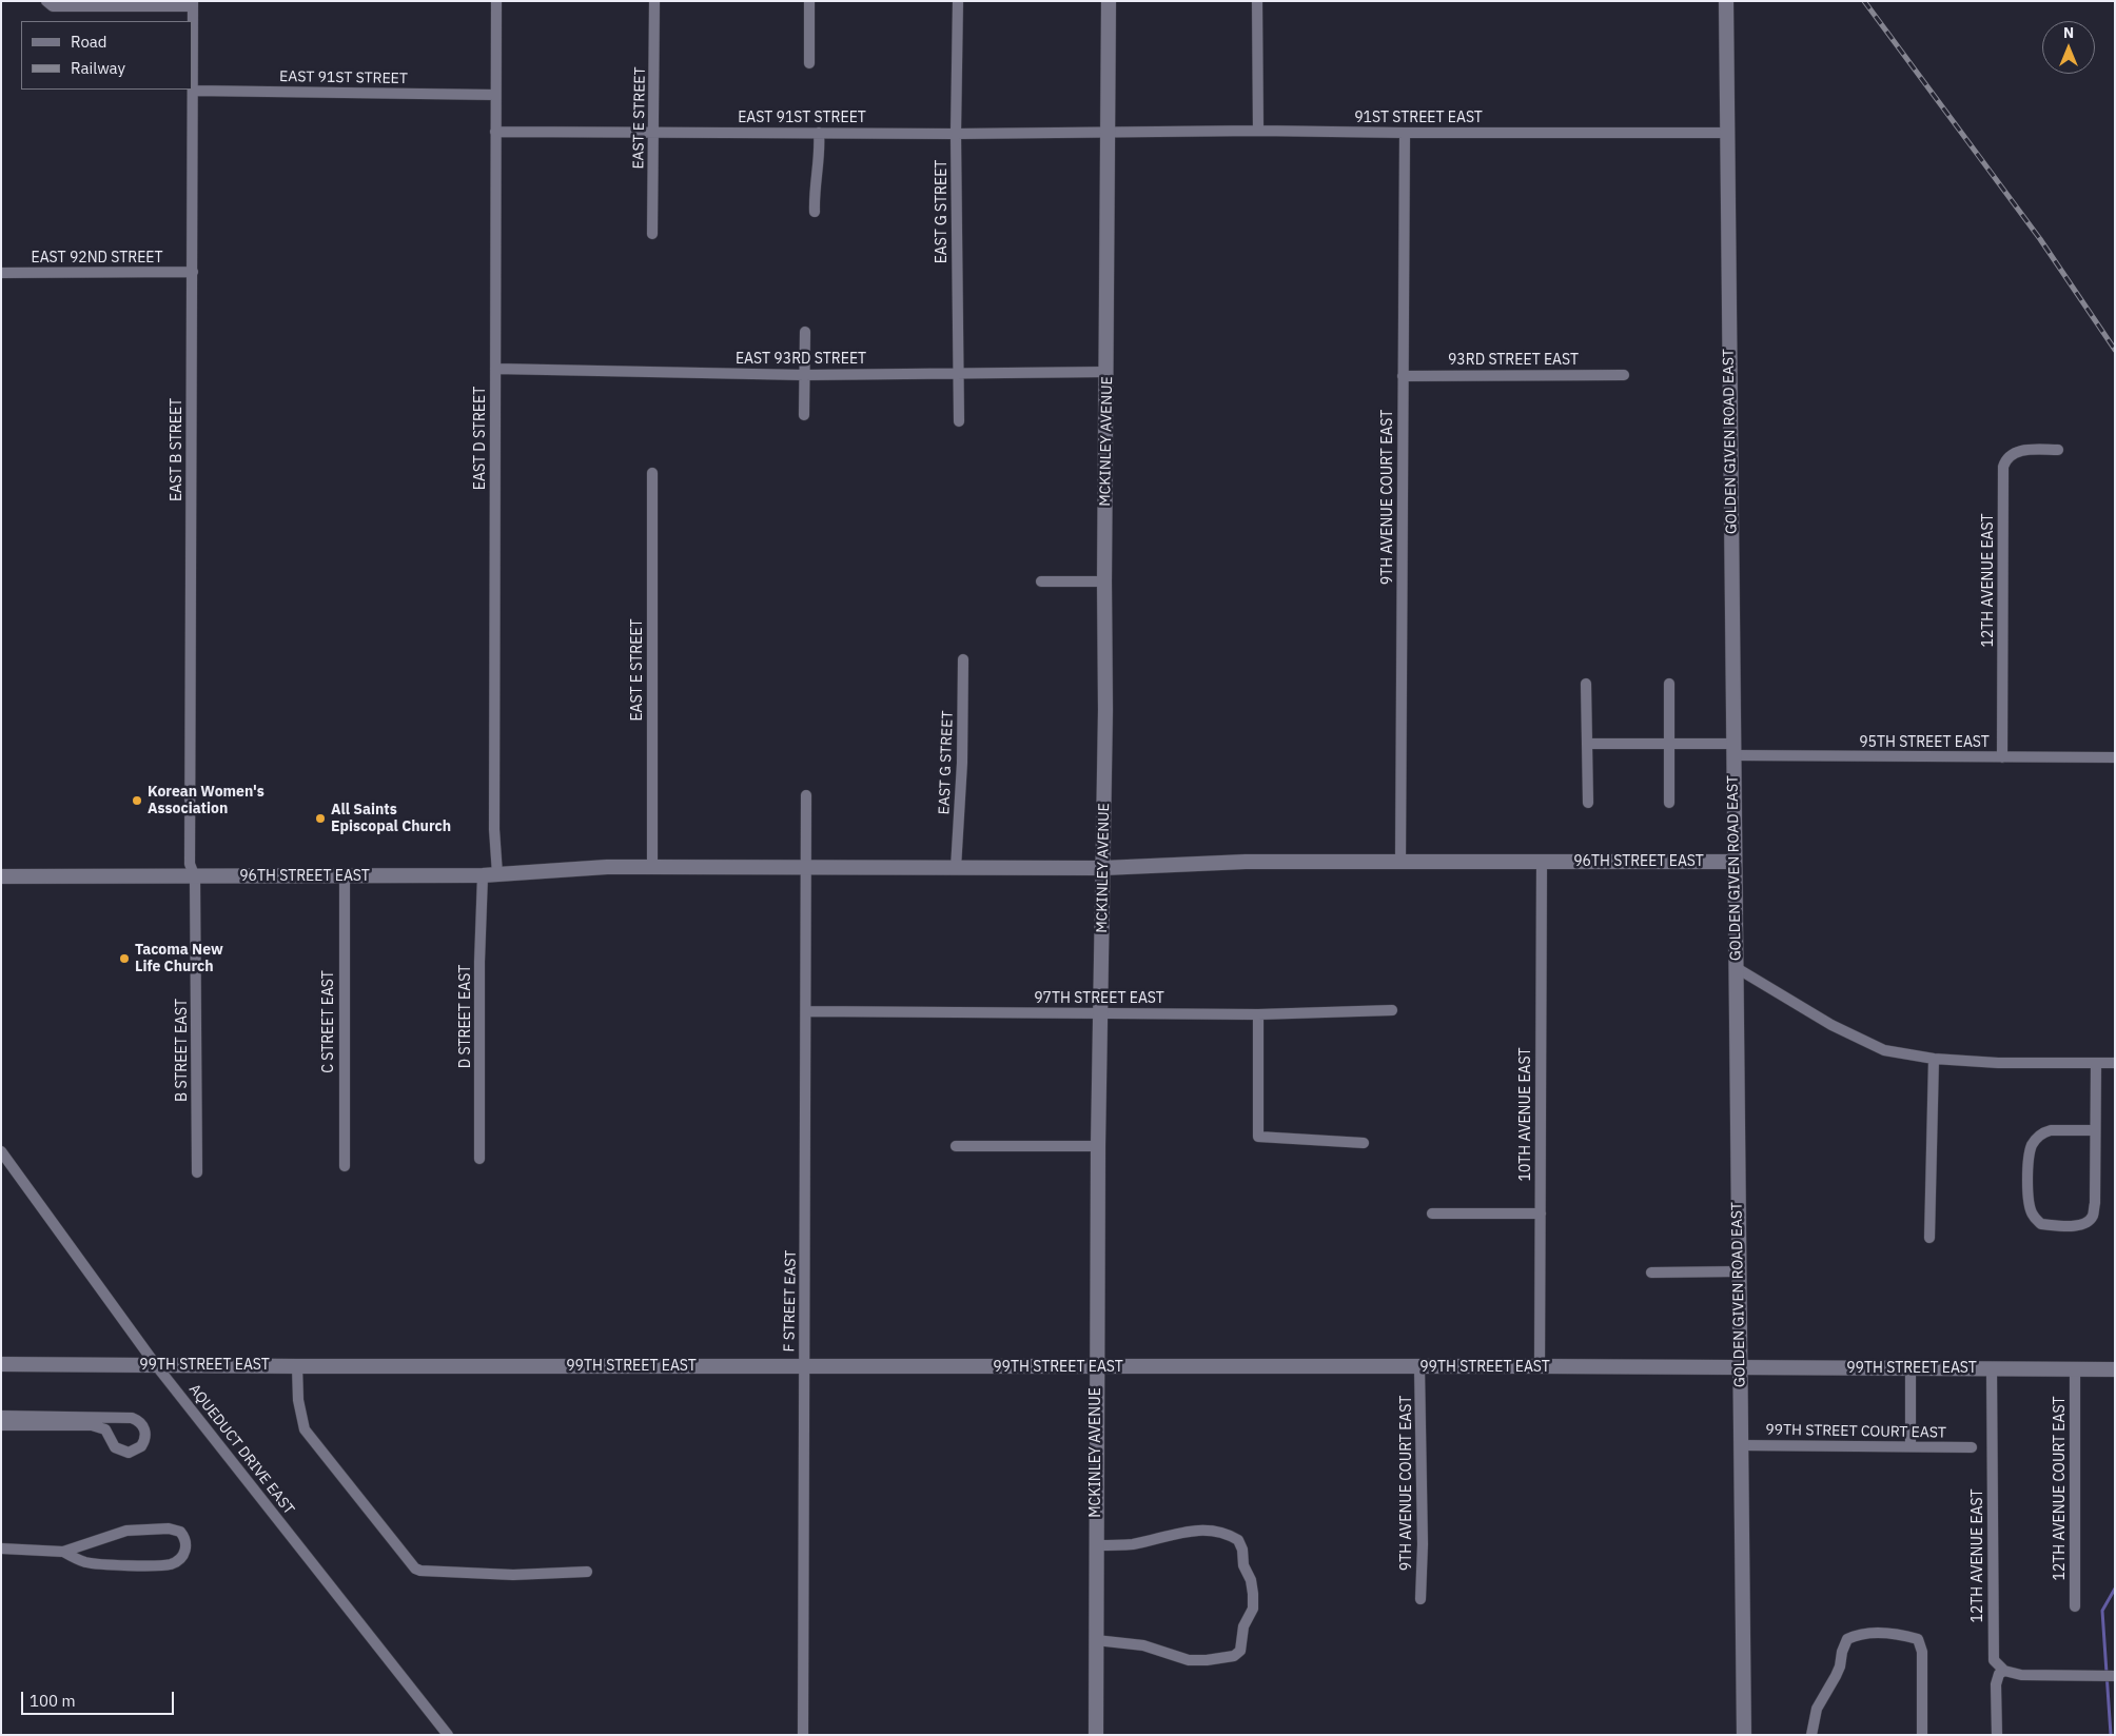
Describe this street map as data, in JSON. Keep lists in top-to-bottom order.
{
  "streets": {
    "street": [
      "EAST 91ST STREET",
      "EAST E STREET",
      "91ST STREET EAST",
      "EAST G STREET",
      "EAST 92ND STREET",
      "EAST 93RD STREET",
      "93RD STREET EAST",
      "EAST D STREET",
      "MCKINLEY AVENUE",
      "GOLDEN GIVEN ROAD EAST",
      "EAST B STREET",
      "9TH AVENUE COURT EAST",
      "12TH AVENUE EAST",
      "95TH STREET EAST",
      "96TH STREET EAST",
      "97TH STREET EAST",
      "D STREET EAST",
      "C STREET EAST",
      "B STREET EAST",
      "10TH AVENUE EAST",
      "F STREET EAST",
      "99TH STREET EAST",
      "99TH STREET COURT EAST",
      "AQUEDUCT DRIVE EAST",
      "12TH AVENUE COURT EAST"
    ]
  },
  "crossings": [
    ["EAST 91ST STREET", "EAST E STREET"],
    ["EAST 91ST STREET", "91ST STREET EAST"],
    ["EAST 91ST STREET", "EAST G STREET"],
    ["EAST 91ST STREET", "EAST D STREET"],
    ["EAST 91ST STREET", "MCKINLEY AVENUE"],
    ["EAST 91ST STREET", "EAST B STREET"],
    ["EAST E STREET", "96TH STREET EAST"],
    ["91ST STREET EAST", "MCKINLEY AVENUE"],
    ["91ST STREET EAST", "GOLDEN GIVEN ROAD EAST"],
    ["91ST STREET EAST", "9TH AVENUE COURT EAST"],
    ["EAST G STREET", "EAST 93RD STREET"],
    ["EAST G STREET", "96TH STREET EAST"],
    ["EAST 92ND STREET", "EAST B STREET"],
    ["EAST 93RD STREET", "EAST D STREET"],
    ["EAST 93RD STREET", "MCKINLEY AVENUE"],
    ["93RD STREET EAST", "9TH AVENUE COURT EAST"],
    ["EAST D STREET", "96TH STREET EAST"],
    ["MCKINLEY AVENUE", "96TH STREET EAST"],
    ["MCKINLEY AVENUE", "97TH STREET EAST"],
    ["MCKINLEY AVENUE", "99TH STREET EAST"],
    ["GOLDEN GIVEN ROAD EAST", "95TH STREET EAST"],
    ["GOLDEN GIVEN ROAD EAST", "96TH STREET EAST"],
    ["GOLDEN GIVEN ROAD EAST", "99TH STREET EAST"],
    ["GOLDEN GIVEN ROAD EAST", "99TH STREET COURT EAST"],
    ["EAST B STREET", "96TH STREET EAST"],
    ["EAST B STREET", "B STREET EAST"],
    ["9TH AVENUE COURT EAST", "96TH STREET EAST"],
    ["9TH AVENUE COURT EAST", "99TH STREET EAST"],
    ["12TH AVENUE EAST", "95TH STREET EAST"],
    ["12TH AVENUE EAST", "99TH STREET EAST"],
    ["96TH STREET EAST", "D STREET EAST"],
    ["96TH STREET EAST", "C STREET EAST"],
    ["96TH STREET EAST", "10TH AVENUE EAST"],
    ["96TH STREET EAST", "F STREET EAST"],
    ["97TH STREET EAST", "F STREET EAST"],
    ["10TH AVENUE EAST", "99TH STREET EAST"],
    ["F STREET EAST", "99TH STREET EAST"],
    ["99TH STREET EAST", "AQUEDUCT DRIVE EAST"],
    ["99TH STREET EAST", "12TH AVENUE COURT EAST"]
  ],
  "places": ["Korean Women's Association", "All Saints Episcopal Church", "Tacoma New Life Church"],
  "legend": ["Road", "Railway"],
  "scale_bar": "100 m",
  "north": "top"
}
